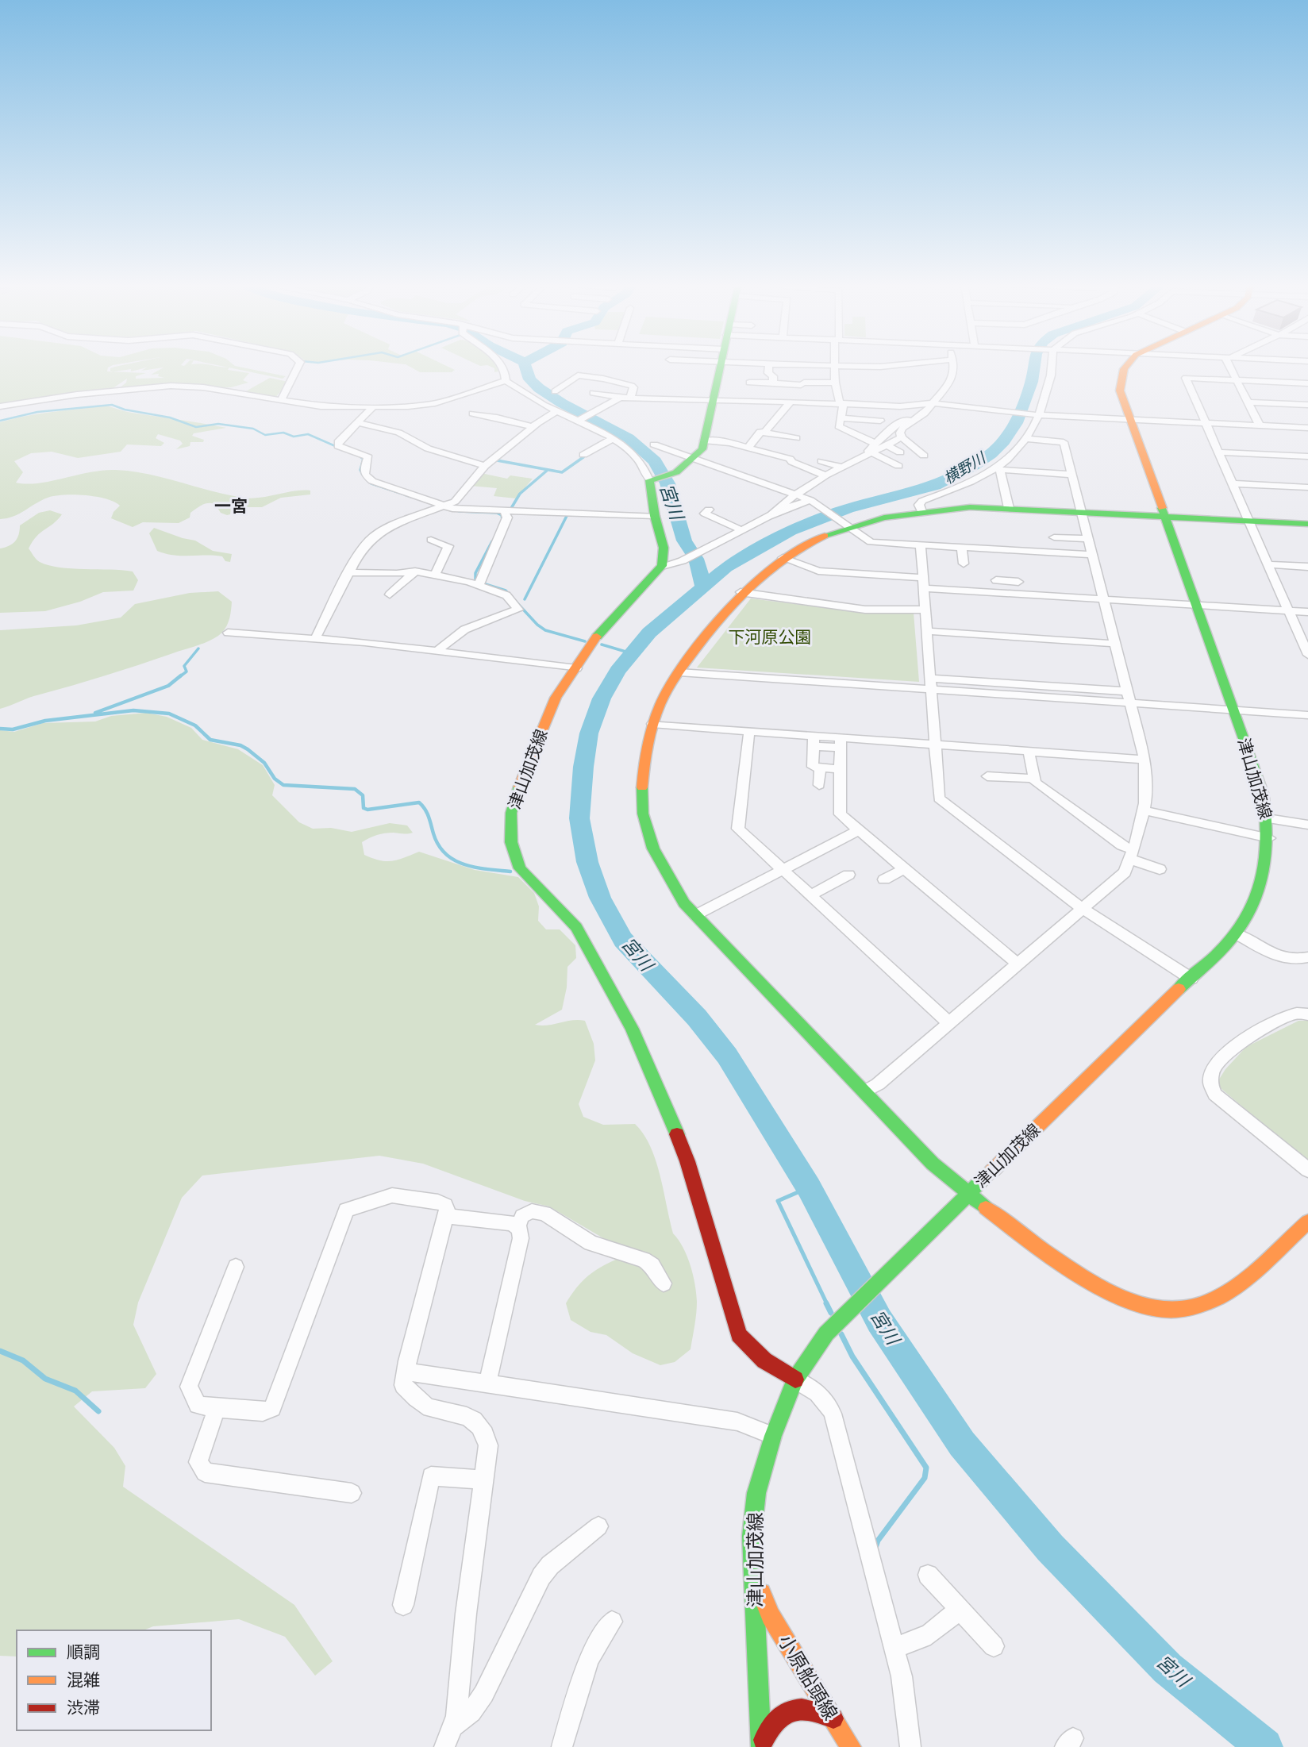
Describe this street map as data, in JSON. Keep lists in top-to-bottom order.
{
  "streets": {
    "main road": ["津山加茂線", "小原船頭線"]
  },
  "crossings": [
    ["津山加茂線", "小原船頭線"]
  ],
  "districts": ["一宮"],
  "water": ["横野川", "宮川"],
  "parks": ["下河原公園"],
  "legend": ["順調", "混雑", "渋滞"]
}
